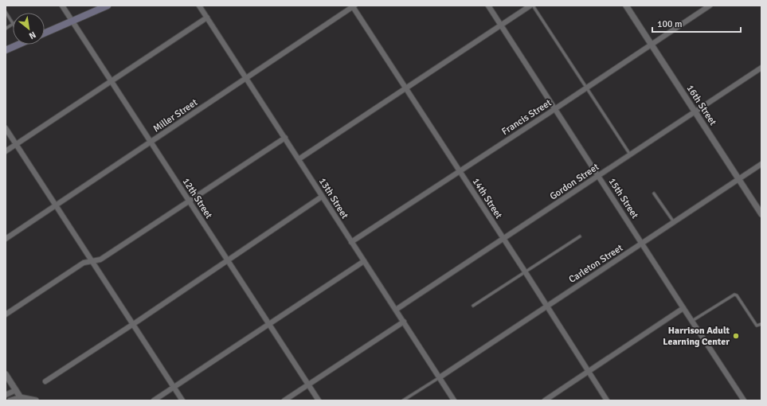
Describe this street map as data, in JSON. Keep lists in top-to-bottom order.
{
  "streets": {
    "street": [
      "16th Street",
      "Miller Street",
      "Francis Street",
      "Gordon Street",
      "12th Street",
      "13th Street",
      "14th Street",
      "15th Street",
      "Carleton Street"
    ]
  },
  "crossings": [
    ["16th Street", "Francis Street"],
    ["16th Street", "Gordon Street"],
    ["16th Street", "Carleton Street"],
    ["Miller Street", "12th Street"],
    ["Miller Street", "13th Street"],
    ["Miller Street", "14th Street"],
    ["Francis Street", "13th Street"],
    ["Francis Street", "14th Street"],
    ["Francis Street", "15th Street"],
    ["Gordon Street", "13th Street"],
    ["Gordon Street", "14th Street"],
    ["Gordon Street", "15th Street"],
    ["13th Street", "Carleton Street"],
    ["14th Street", "Carleton Street"],
    ["15th Street", "Carleton Street"]
  ],
  "places": ["Harrison Adult Learning Center"],
  "scale_bar": "100 m",
  "north": "bottom right"
}
